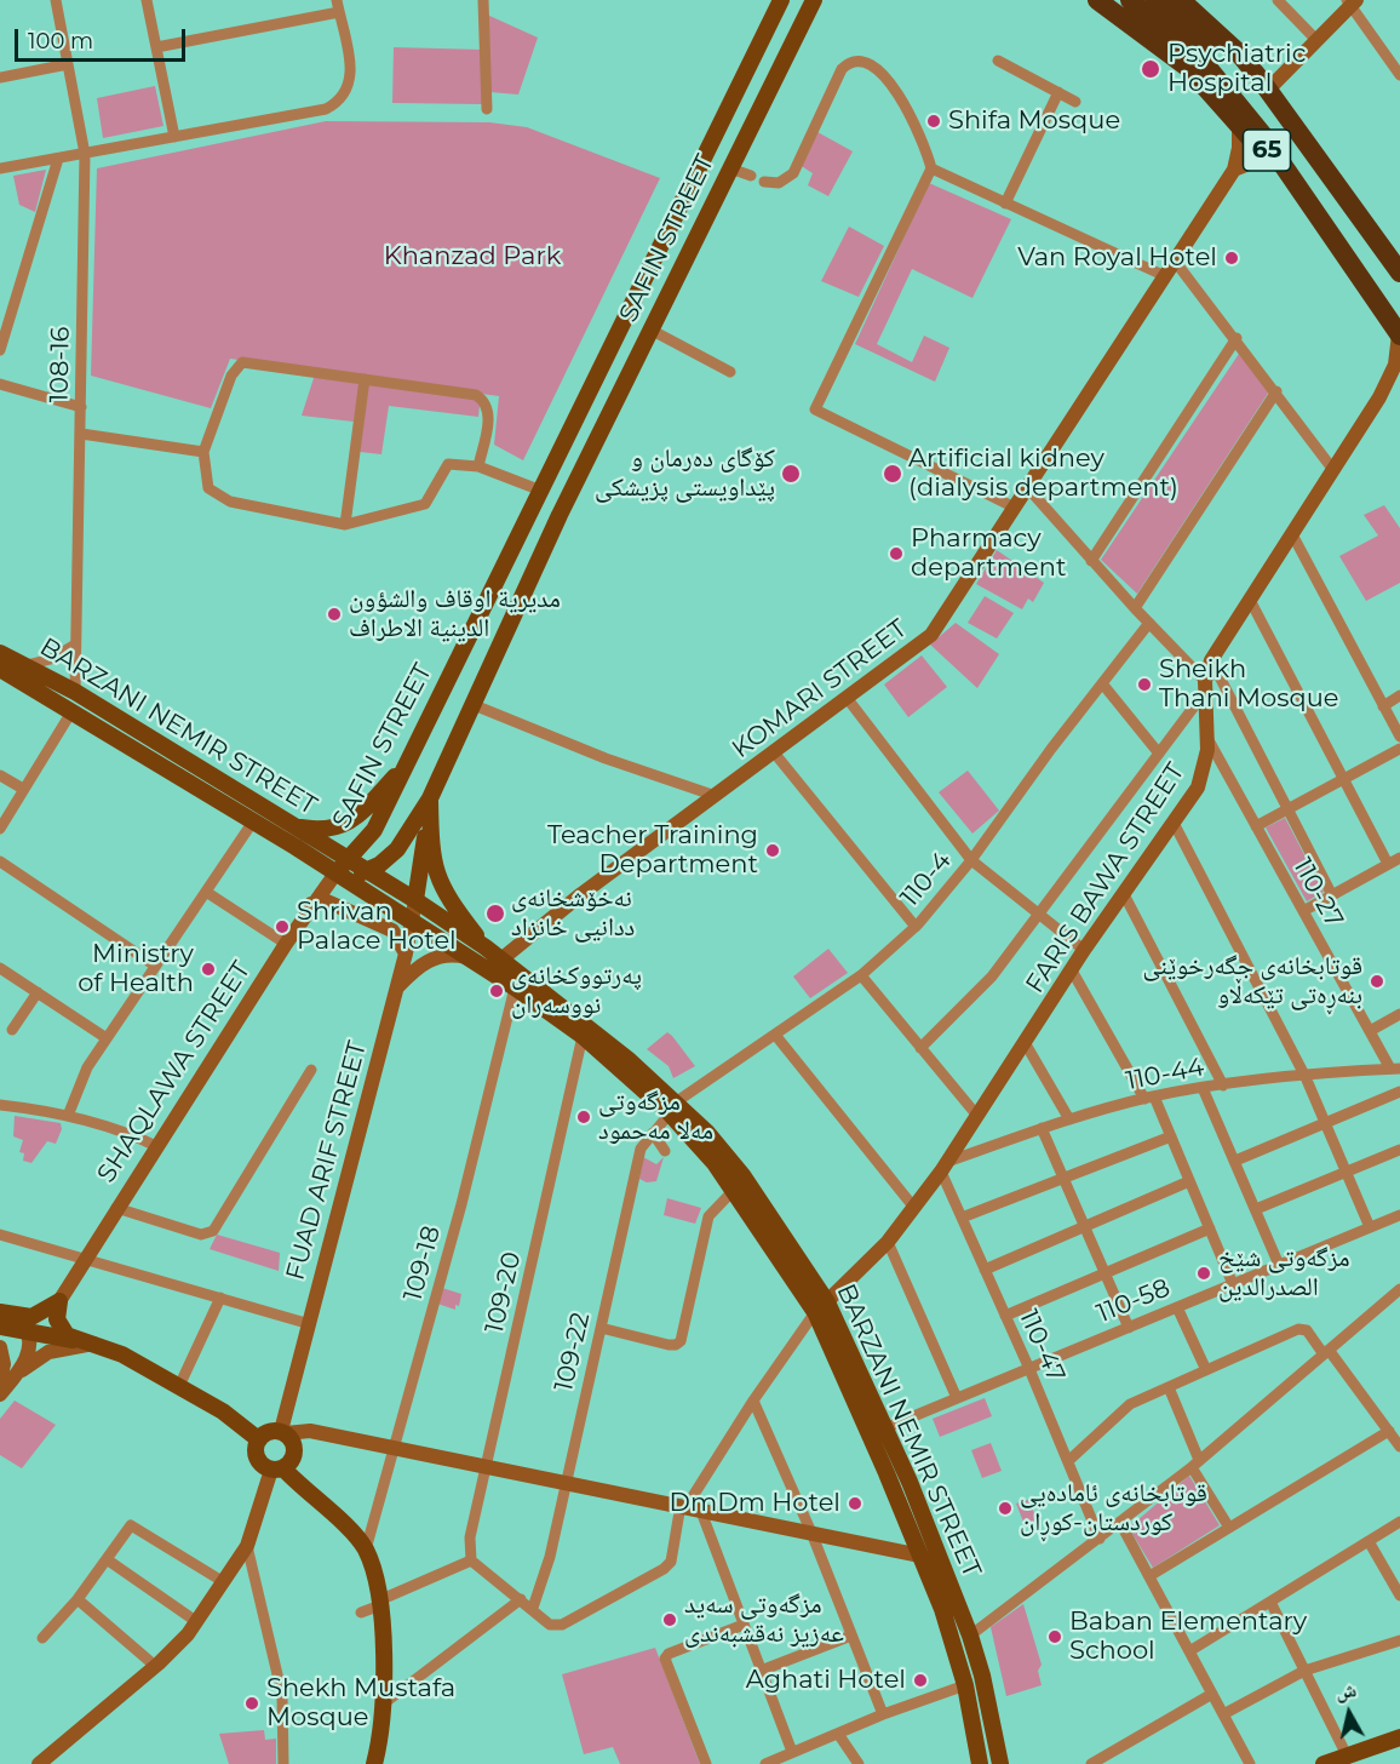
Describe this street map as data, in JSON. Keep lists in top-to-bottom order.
{
  "streets": {
    "highway": ["65"],
    "main road": ["SAFIN STREET", "BARZANI NEMIR STREET"],
    "street": [
      "108-16",
      "KOMARI STREET",
      "FARIS BAWA STREET",
      "110-4",
      "110-27",
      "SHAQLAWA STREET",
      "110-44",
      "FUAD ARIF STREET",
      "109-18",
      "109-20",
      "110-58",
      "110-47",
      "109-22"
    ]
  },
  "crossings": [
    ["65", "KOMARI STREET"],
    ["65", "FARIS BAWA STREET"],
    ["SAFIN STREET", "BARZANI NEMIR STREET"],
    ["SAFIN STREET", "SHAQLAWA STREET"],
    ["108-16", "BARZANI NEMIR STREET"],
    ["KOMARI STREET", "BARZANI NEMIR STREET"],
    ["BARZANI NEMIR STREET", "FARIS BAWA STREET"],
    ["BARZANI NEMIR STREET", "110-4"],
    ["BARZANI NEMIR STREET", "SHAQLAWA STREET"],
    ["BARZANI NEMIR STREET", "FUAD ARIF STREET"],
    ["BARZANI NEMIR STREET", "109-18"],
    ["BARZANI NEMIR STREET", "109-20"],
    ["BARZANI NEMIR STREET", "110-58"],
    ["BARZANI NEMIR STREET", "109-22"],
    ["FARIS BAWA STREET", "110-27"],
    ["FARIS BAWA STREET", "110-44"],
    ["FARIS BAWA STREET", "110-47"],
    ["110-4", "109-22"],
    ["110-27", "110-44"],
    ["110-44", "110-47"],
    ["110-58", "110-47"]
  ],
  "parks": ["Khanzad Park"],
  "places": [
    "Psychiatric Hospital",
    "Shifa Mosque",
    "Van Royal Hotel",
    "کۆگای دەرمان و پێداویستی پزیشکی",
    "Artificial kidney (dialysis department)",
    "Pharmacy department",
    "مديرية اوقاف والشؤون الدينية الاطراف",
    "Sheikh Thani Mosque",
    "Teacher Training Department",
    "نەخۆشخانەی ددانیی خانزاد",
    "Shrivan Palace Hotel",
    "Ministry of Health",
    "قوتابخانەی جگەرخوێنی بنەڕەتی تێکەڵاو",
    "پەرتووکخانەی نووسەران",
    "مزگەوتی مەلا مەحمود",
    "مزگەوتی شێخ الصدرالدين",
    "DmDm Hotel",
    "قوتابخانەی ئامادەیی کوردستان-کوڕان",
    "مزگەوتی سەید عەزیز نەقشبەندی",
    "Baban Elementary School",
    "Aghati Hotel",
    "Shekh Mustafa Mosque"
  ],
  "scale_bar": "100 m",
  "north": "top"
}
